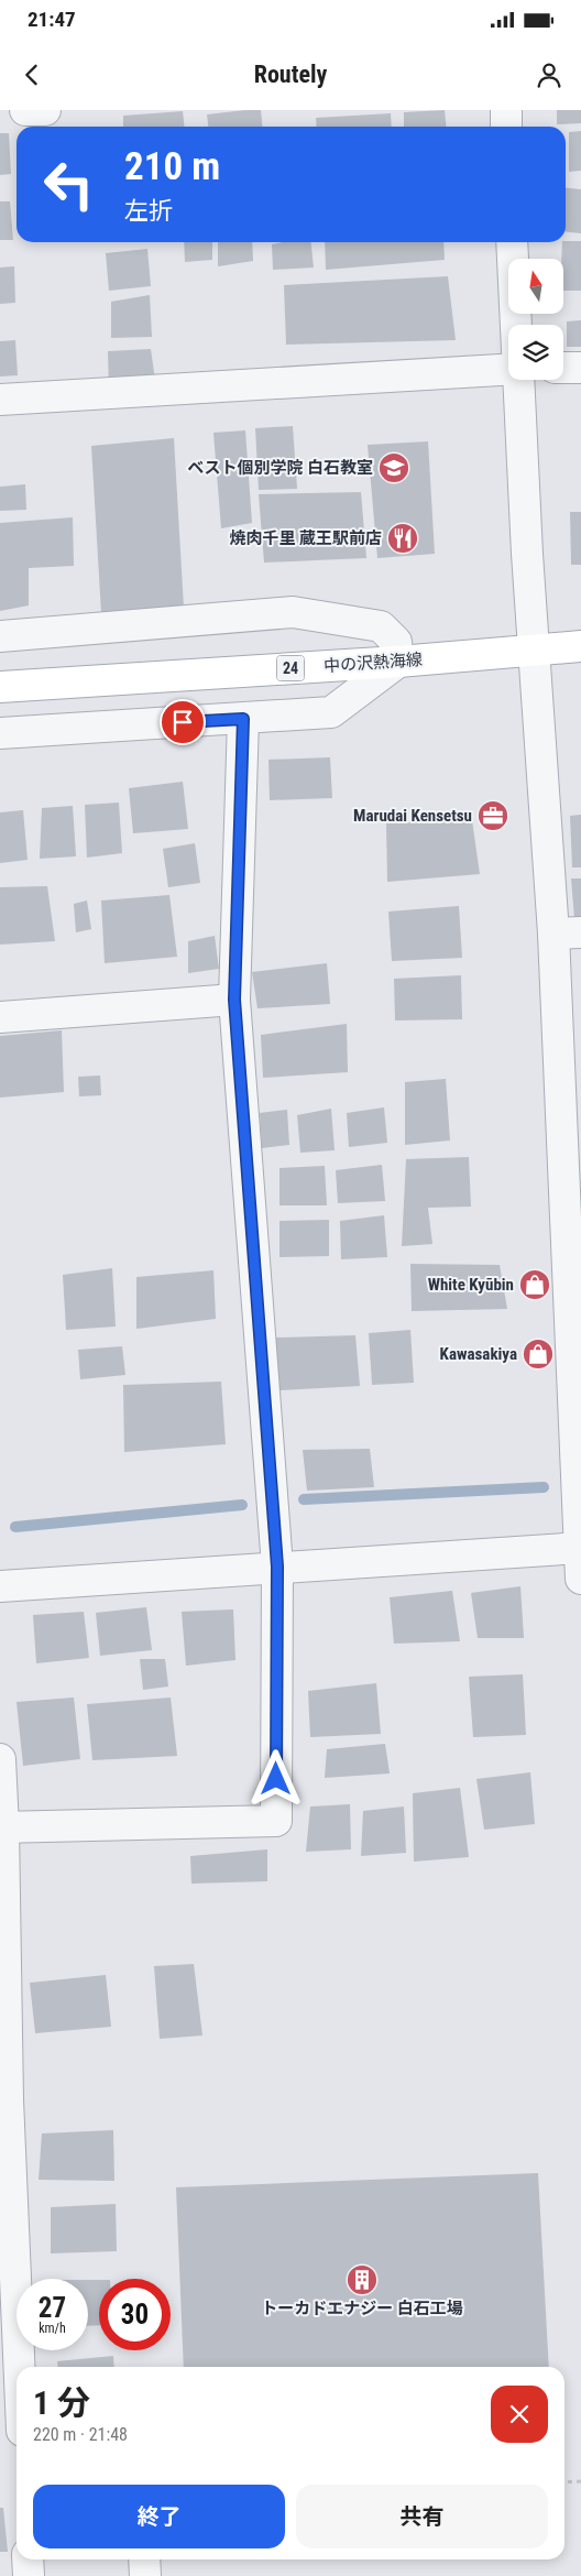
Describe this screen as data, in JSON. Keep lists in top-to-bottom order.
{
  "streets": {
    "main road": ["中の沢熱海線", "24"]
  },
  "places": {
    "school or university": ["ベスト個別学院 白石教室"],
    "restaurant": ["焼肉千里 蔵王駅前店"],
    "office": ["Marudai Kensetsu"],
    "shop": ["White Kyūbin", "Kawasakiya"],
    "building": ["トーカドエナジー 白石工場"]
  },
  "north": "top",
  "page": {
    "status": "21:47",
    "header": "Routely",
    "turn": ["210 m", "左折"],
    "speed": "27 km/h",
    "limit": "30",
    "heading": ["1 分", "220 m · 21:48"],
    "buttons": ["終了", "共有"]
  }
}
